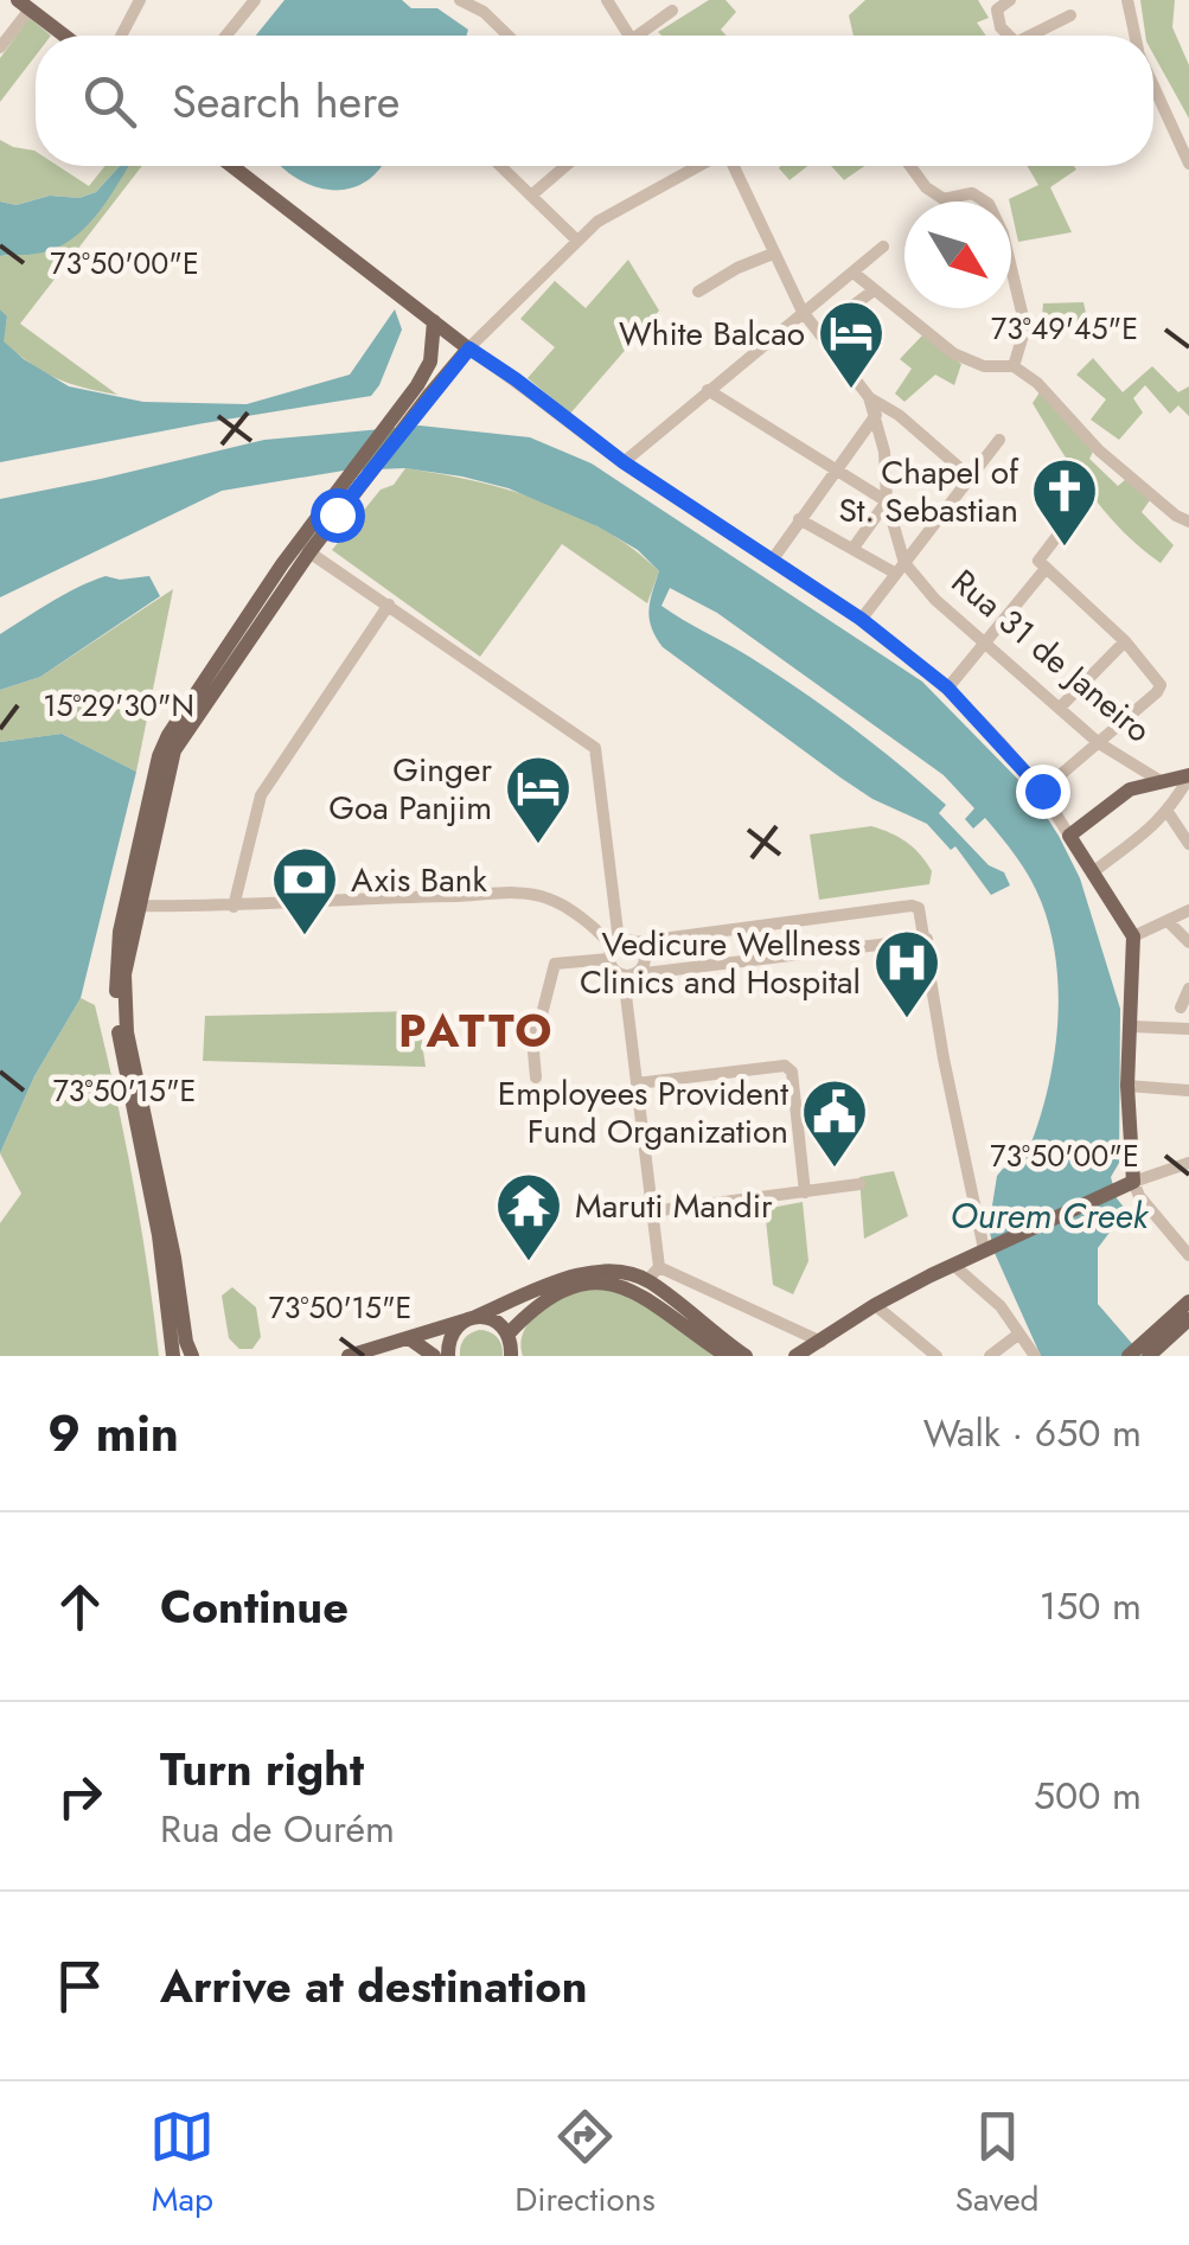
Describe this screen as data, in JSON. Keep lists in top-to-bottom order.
{
  "streets": {
    "main road": ["Rua 31 de Janeiro"]
  },
  "districts": ["PATTO"],
  "water": ["Ourem Creek"],
  "places": {
    "hotel": ["White Balcao", "Ginger Goa Panjim"],
    "church": ["Chapel of St. Sebastian"],
    "bank": ["Axis Bank"],
    "hospital": ["Vedicure Wellness Clinics and Hospital"],
    "public building": ["Employees Provident Fund Organization"],
    "temple": ["Maruti Mandir"]
  },
  "north": "bottom right",
  "page": {
    "search": "Search here",
    "heading": ["9 min", "Walk · 650 m"],
    "list": [
      ["Continue", "150 m"],
      ["Turn right", "Rua de Ourém", "500 m"],
      "Arrive at destination"
    ],
    "nav": ["Map", "Directions", "Saved"]
  },
  "coordinates": [
    "73°50'00\"E",
    "73°49'45\"E",
    "15°29'30\"N",
    "73°50'15\"E"
  ]
}
